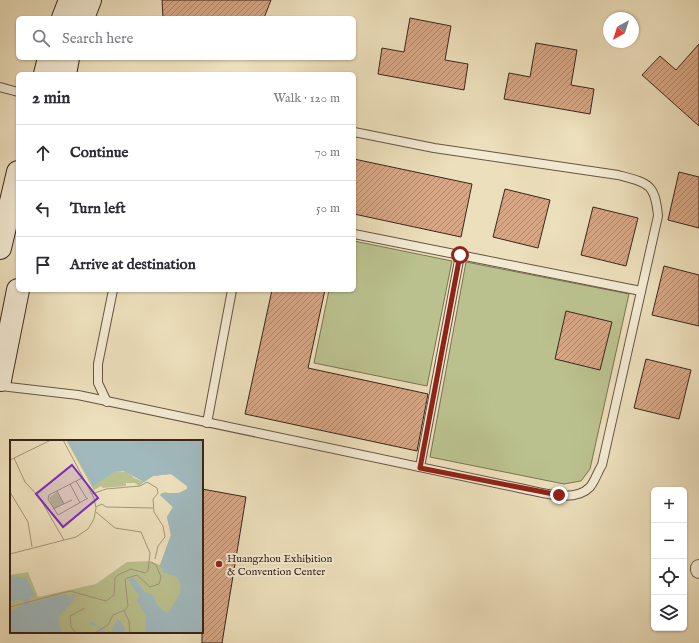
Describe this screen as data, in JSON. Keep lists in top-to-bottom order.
{
  "places": ["Huangzhou Exhibition & Convention Center"],
  "north": "bottom left",
  "page": {
    "search": "Search here",
    "heading": ["2 min", "Walk · 120 m"],
    "list": [
      ["Continue", "70 m"],
      ["Turn left", "50 m"],
      "Arrive at destination"
    ],
    "map_buttons": ["+", "−"]
  }
}
